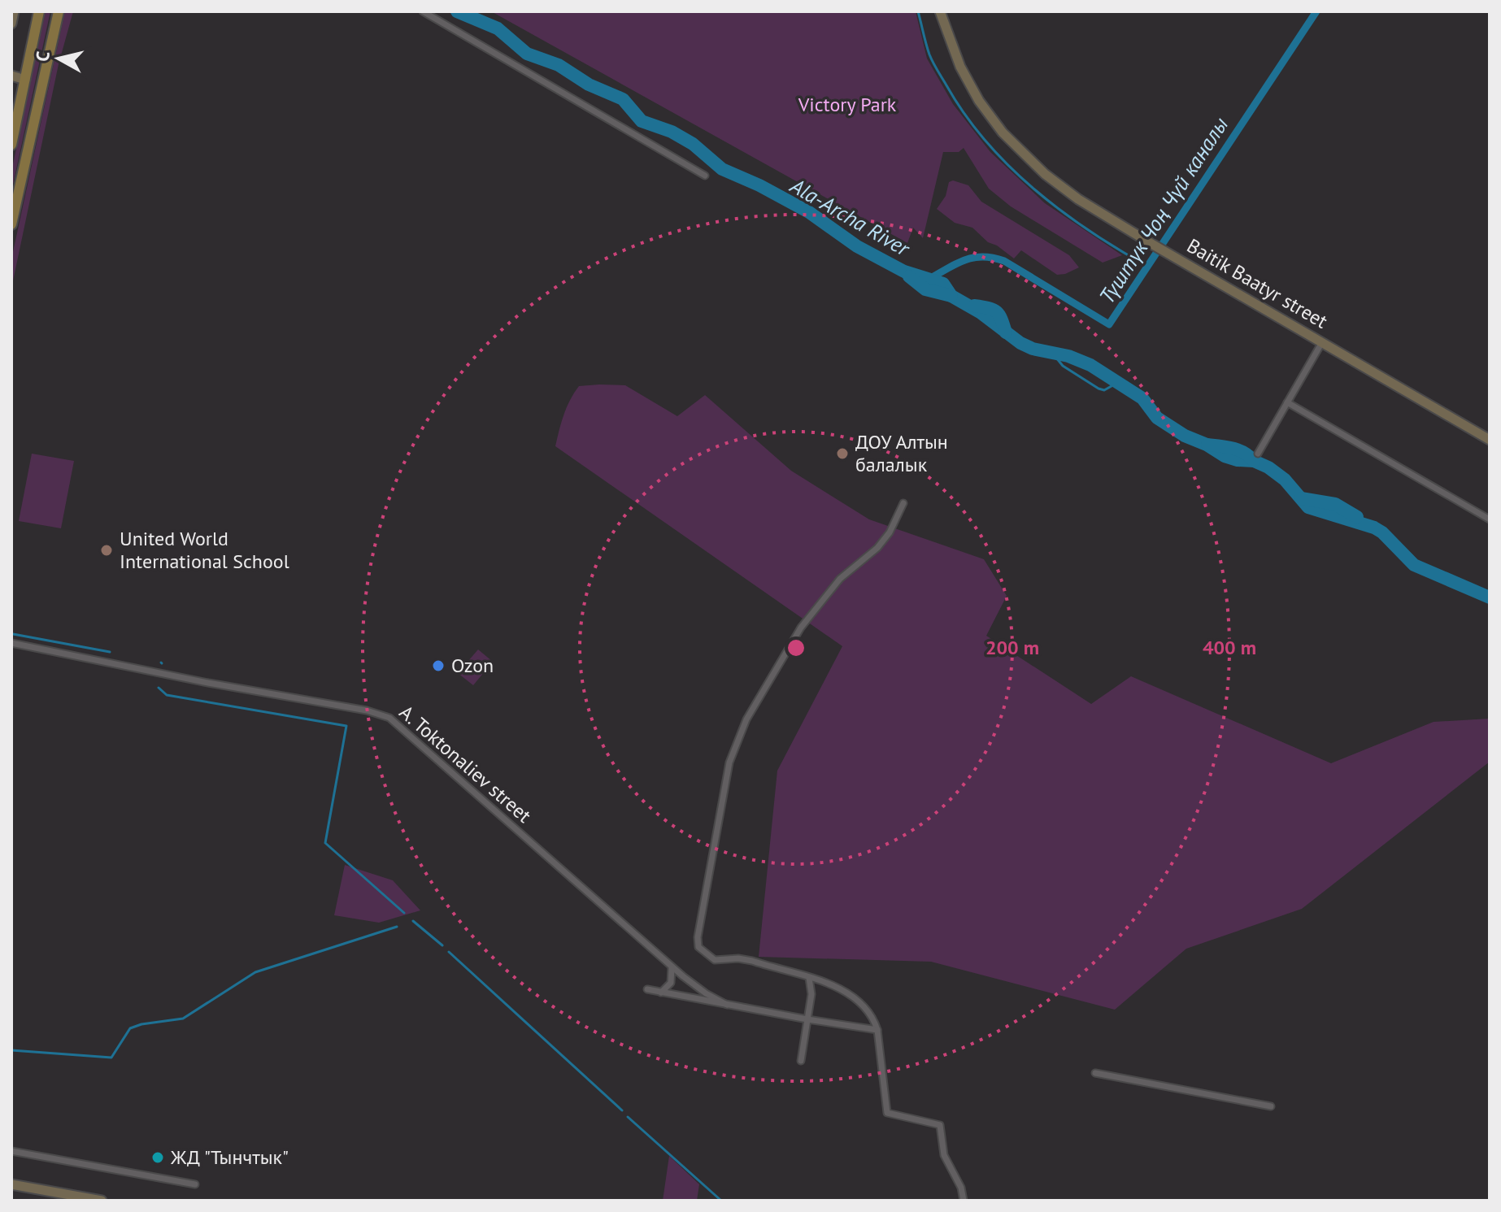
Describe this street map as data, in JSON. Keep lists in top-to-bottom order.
{
  "streets": {
    "main road": ["Baitik Baatyr street"],
    "street": ["A. Toktonaliev street"]
  },
  "water": ["Түштүк Чоң Чүй каналы", "Ala-Archa River"],
  "parks": ["Victory Park"],
  "places": [
    "ДОУ Алтын балалык",
    "United World International School",
    "Ozon",
    "ЖД \"Тынчтык\""
  ],
  "north": "left",
  "rings": ["200 m", "400 m"]
}
